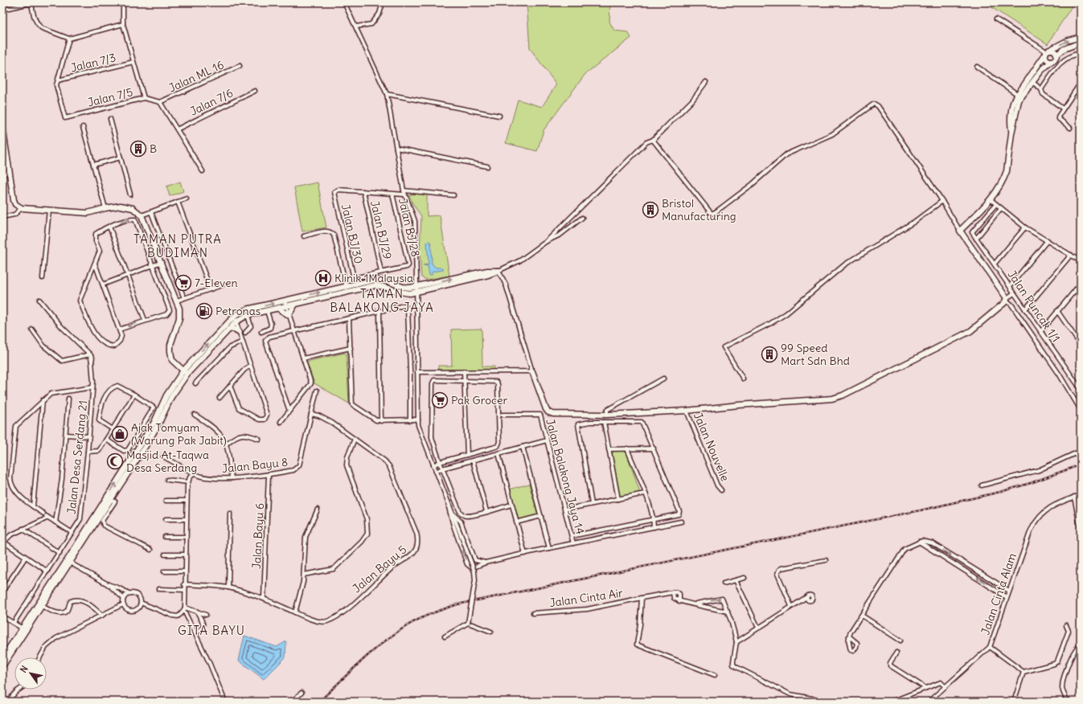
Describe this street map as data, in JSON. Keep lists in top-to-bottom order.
{
  "streets": {
    "street": [
      "Jalan 7/3",
      "Jalan ML 16",
      "Jalan 7/5",
      "Jalan 7/6",
      "Jalan BJ/28",
      "Jalan BJ/29",
      "Jalan BJ/30",
      "Jalan Puncak 1/1",
      "Jalan Nouvelle",
      "Jalan Desa Serdang 21",
      "Jalan Bayu 8",
      "Jalan Balakong Jaya 14",
      "Jalan Bayu 6",
      "Jalan Bayu 5",
      "Jalan Cinta Alam",
      "Jalan Cinta Air"
    ]
  },
  "crossings": [
    ["Jalan 7/3", "Jalan 7/5"],
    ["Jalan BJ/28", "Jalan BJ/29"],
    ["Jalan BJ/28", "Jalan BJ/30"],
    ["Jalan BJ/29", "Jalan BJ/30"],
    ["Jalan Bayu 8", "Jalan Bayu 6"],
    ["Jalan Bayu 8", "Jalan Bayu 5"],
    ["Jalan Bayu 6", "Jalan Bayu 5"]
  ],
  "districts": ["TAMAN PUTRA BUDIMAN", "TAMAN BALAKONG JAYA", "GITA BAYU"],
  "places": {
    "building": ["B", "Bristol Manufacturing", "99 Speed Mart Sdn Bhd"],
    "hospital": ["Klinik 1Malaysia"],
    "supermarket": ["7-Eleven", "Pak Grocer"],
    "fuel station": ["Petronas"],
    "shop": ["Ajak Tomyam (Warung Pak Jabit)"],
    "mosque": ["Masjid At-Taqwa Desa Serdang"]
  },
  "north": "top left"
}
